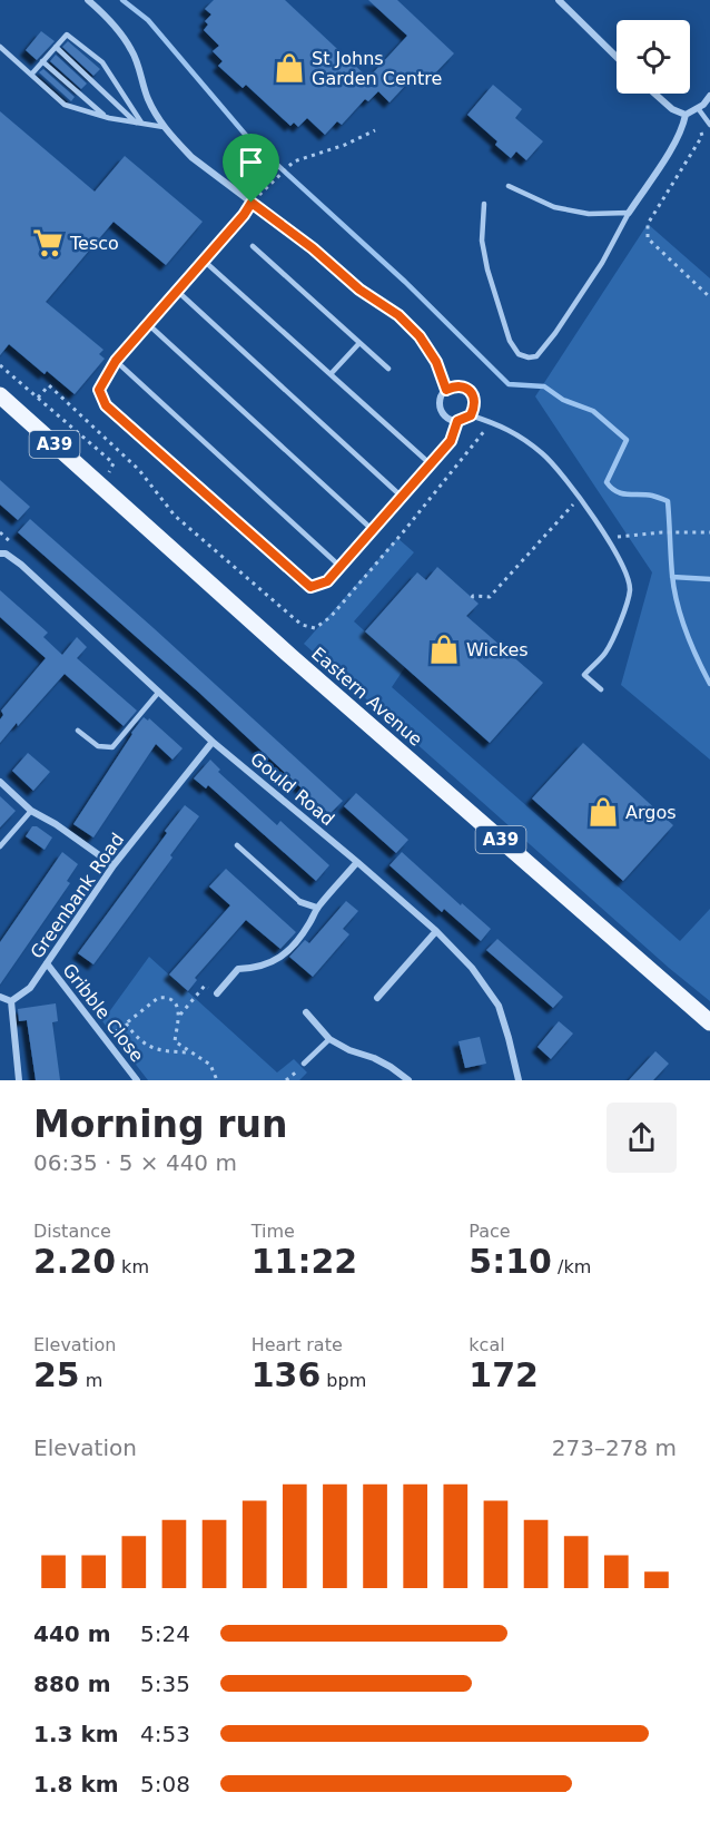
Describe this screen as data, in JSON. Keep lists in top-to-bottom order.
{
  "streets": {
    "main road": ["A39", "Eastern Avenue"],
    "street": ["Gould Road", "Greenbank Road", "Gribble Close"]
  },
  "crossings": [
    ["Gould Road", "Greenbank Road"],
    ["Greenbank Road", "Gribble Close"]
  ],
  "places": {
    "shop": ["St Johns Garden Centre", "Wickes", "Argos"],
    "supermarket": ["Tesco"]
  },
  "page": {
    "heading": ["Morning run", "06:35 · 5 × 440 m"],
    "stats": [
      ["Distance", "2.20 km"],
      ["Time", "11:22"],
      ["Pace", "5:10 /km"],
      ["Elevation", "25 m"],
      ["Heart rate", "136 bpm"],
      ["kcal", "172"]
    ],
    "chart": ["Elevation", "273–278 m"],
    "list": [
      {
        "name": "440 m",
        "note": "5:24"
      },
      {
        "name": "880 m",
        "note": "5:35"
      },
      {
        "name": "1.3 km",
        "note": "4:53"
      },
      {
        "name": "1.8 km",
        "note": "5:08"
      }
    ]
  }
}
